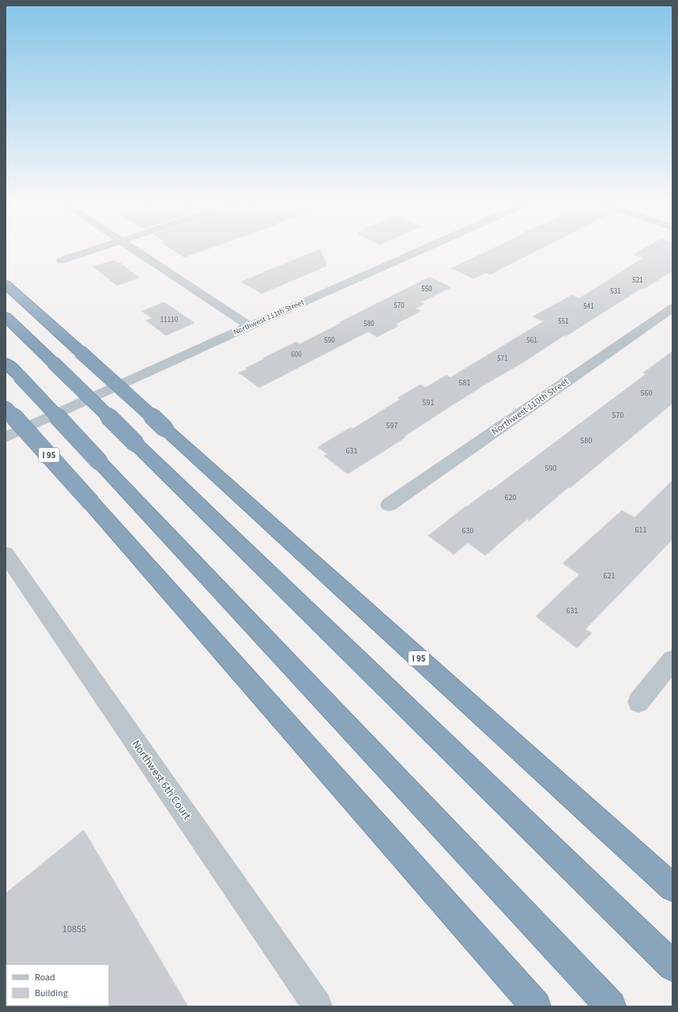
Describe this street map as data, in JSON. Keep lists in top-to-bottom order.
{
  "streets": {
    "highway": ["I 95"],
    "street": ["Northwest 111th Street", "Northwest 110th Street", "Northwest 6th Court"]
  },
  "house_numbers": [
    "521",
    "550",
    "531",
    "570",
    "541",
    "11110",
    "551",
    "580",
    "590",
    "561",
    "600",
    "571",
    "581",
    "560",
    "591",
    "570",
    "597",
    "580",
    "631",
    "590",
    "620",
    "611",
    "630",
    "621",
    "631",
    "10855"
  ],
  "legend": ["Road", "Building"]
}
